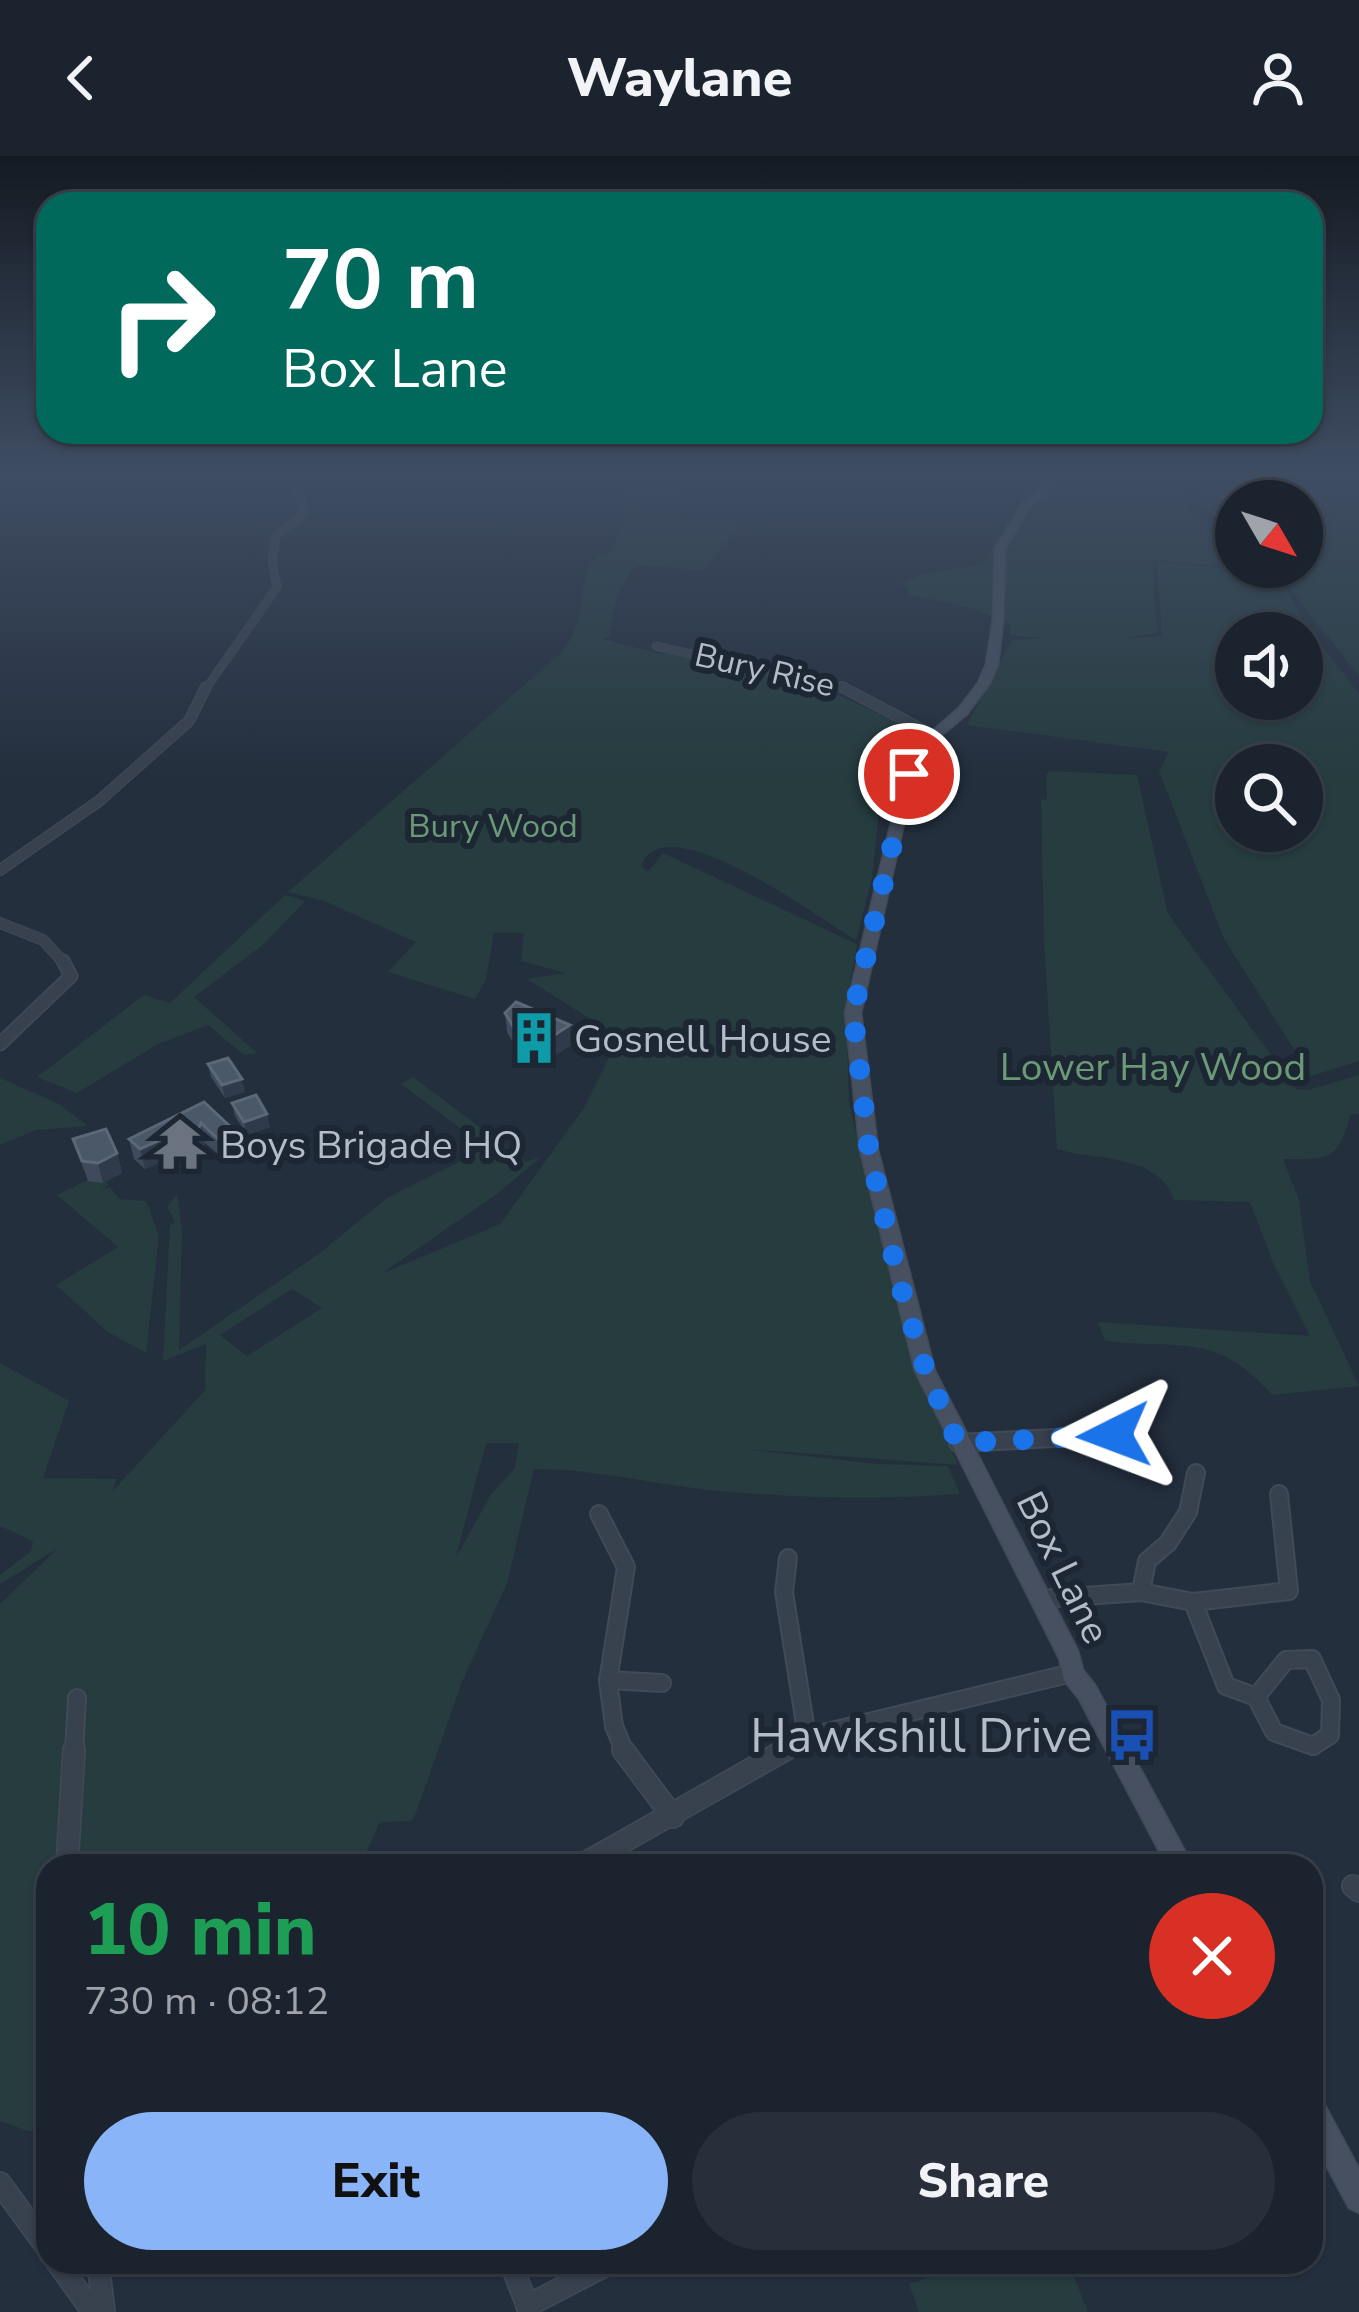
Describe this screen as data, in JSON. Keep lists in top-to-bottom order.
{
  "streets": {
    "main road": ["Box Lane"],
    "street": ["Bury Rise"]
  },
  "crossings": [
    ["Bury Rise", "Box Lane"]
  ],
  "parks": ["Bury Wood", "Lower Hay Wood"],
  "places": {
    "building": ["Gosnell House"],
    "temple": ["Boys Brigade HQ"],
    "bus stop": ["Hawkshill Drive"]
  },
  "north": "bottom right",
  "page": {
    "header": "Waylane",
    "turn": ["70 m", "Box Lane"],
    "heading": ["10 min", "730 m · 08:12"],
    "buttons": ["Exit", "Share"]
  }
}
